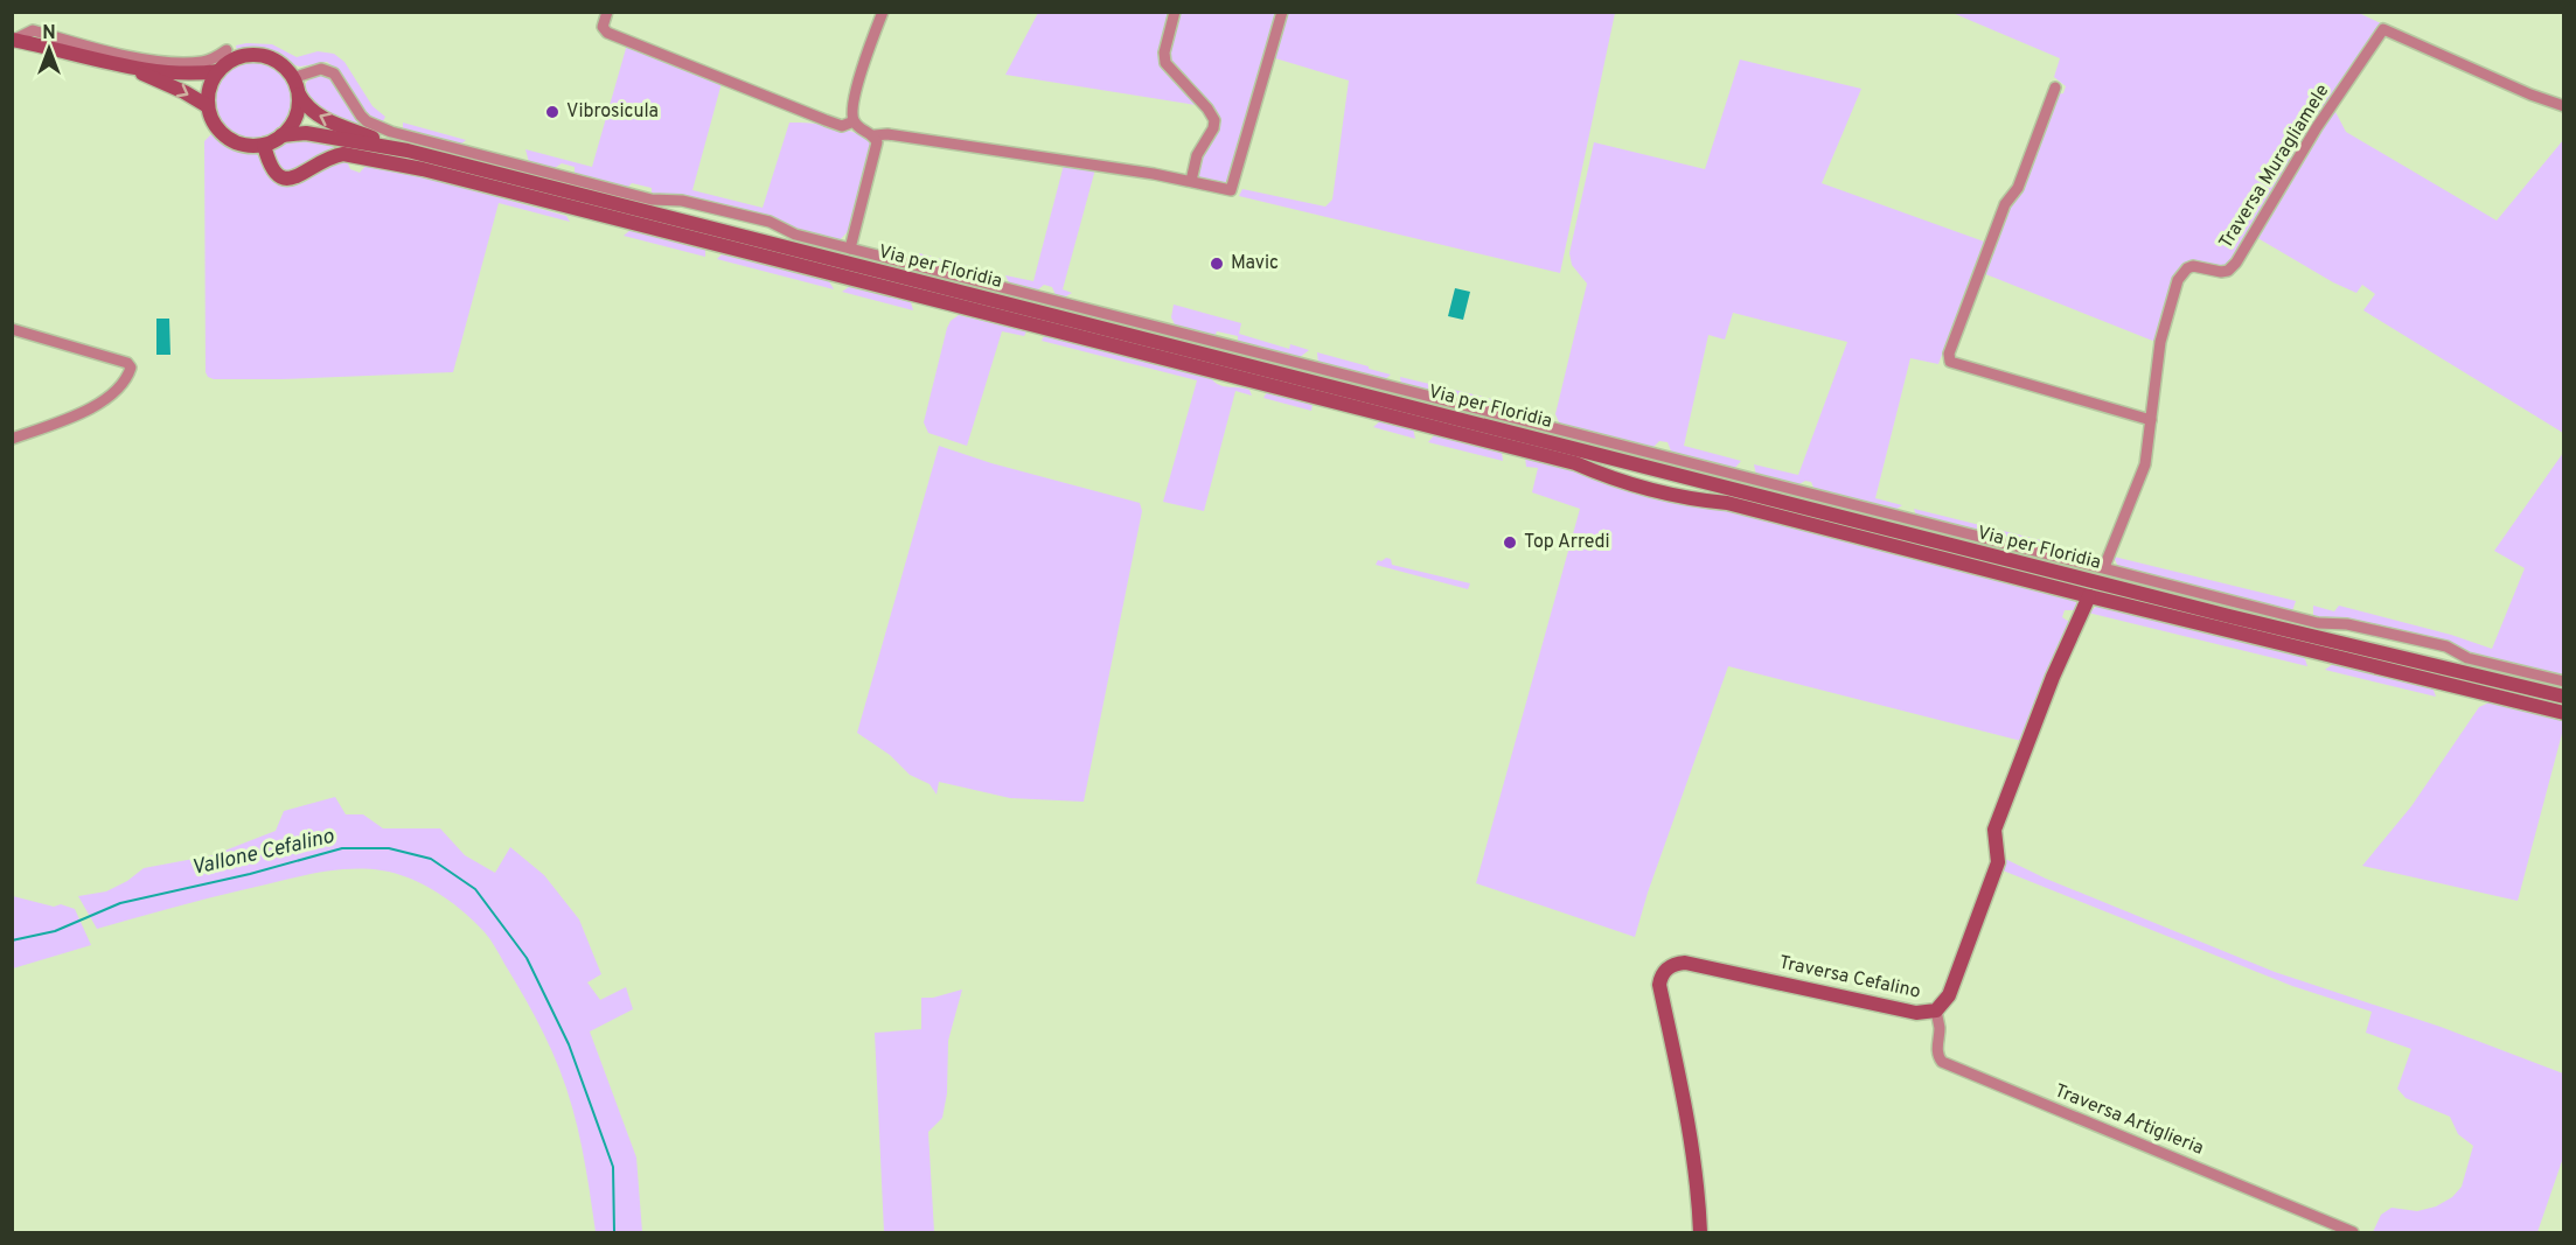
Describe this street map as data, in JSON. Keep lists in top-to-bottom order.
{
  "streets": {
    "street": [
      "Traversa Muragliamele",
      "Via per Floridia",
      "Traversa Cefalino",
      "Traversa Artiglieria"
    ]
  },
  "crossings": [
    ["Traversa Cefalino", "Traversa Artiglieria"]
  ],
  "water": ["Vallone Cefalino"],
  "places": ["Vibrosicula", "Mavic", "Top Arredi"],
  "north": "top"
}
